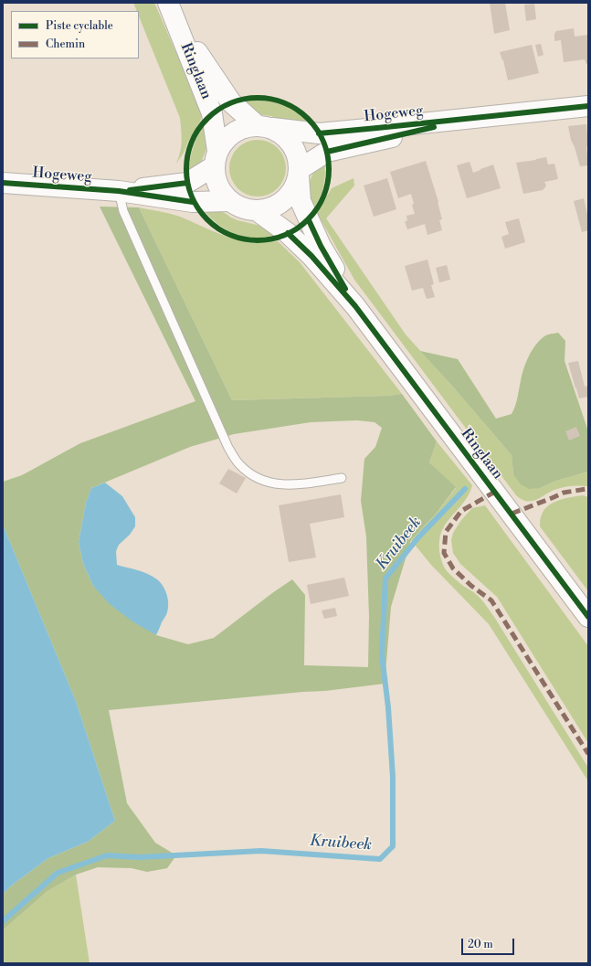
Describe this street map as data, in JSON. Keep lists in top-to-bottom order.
{
  "streets": {
    "main road": ["Ringlaan", "Hogeweg"]
  },
  "crossings": [
    ["Ringlaan", "Hogeweg"]
  ],
  "water": ["Kruibeek"],
  "legend": ["Piste cyclable", "Chemin"],
  "scale_bar": "20 m"
}
